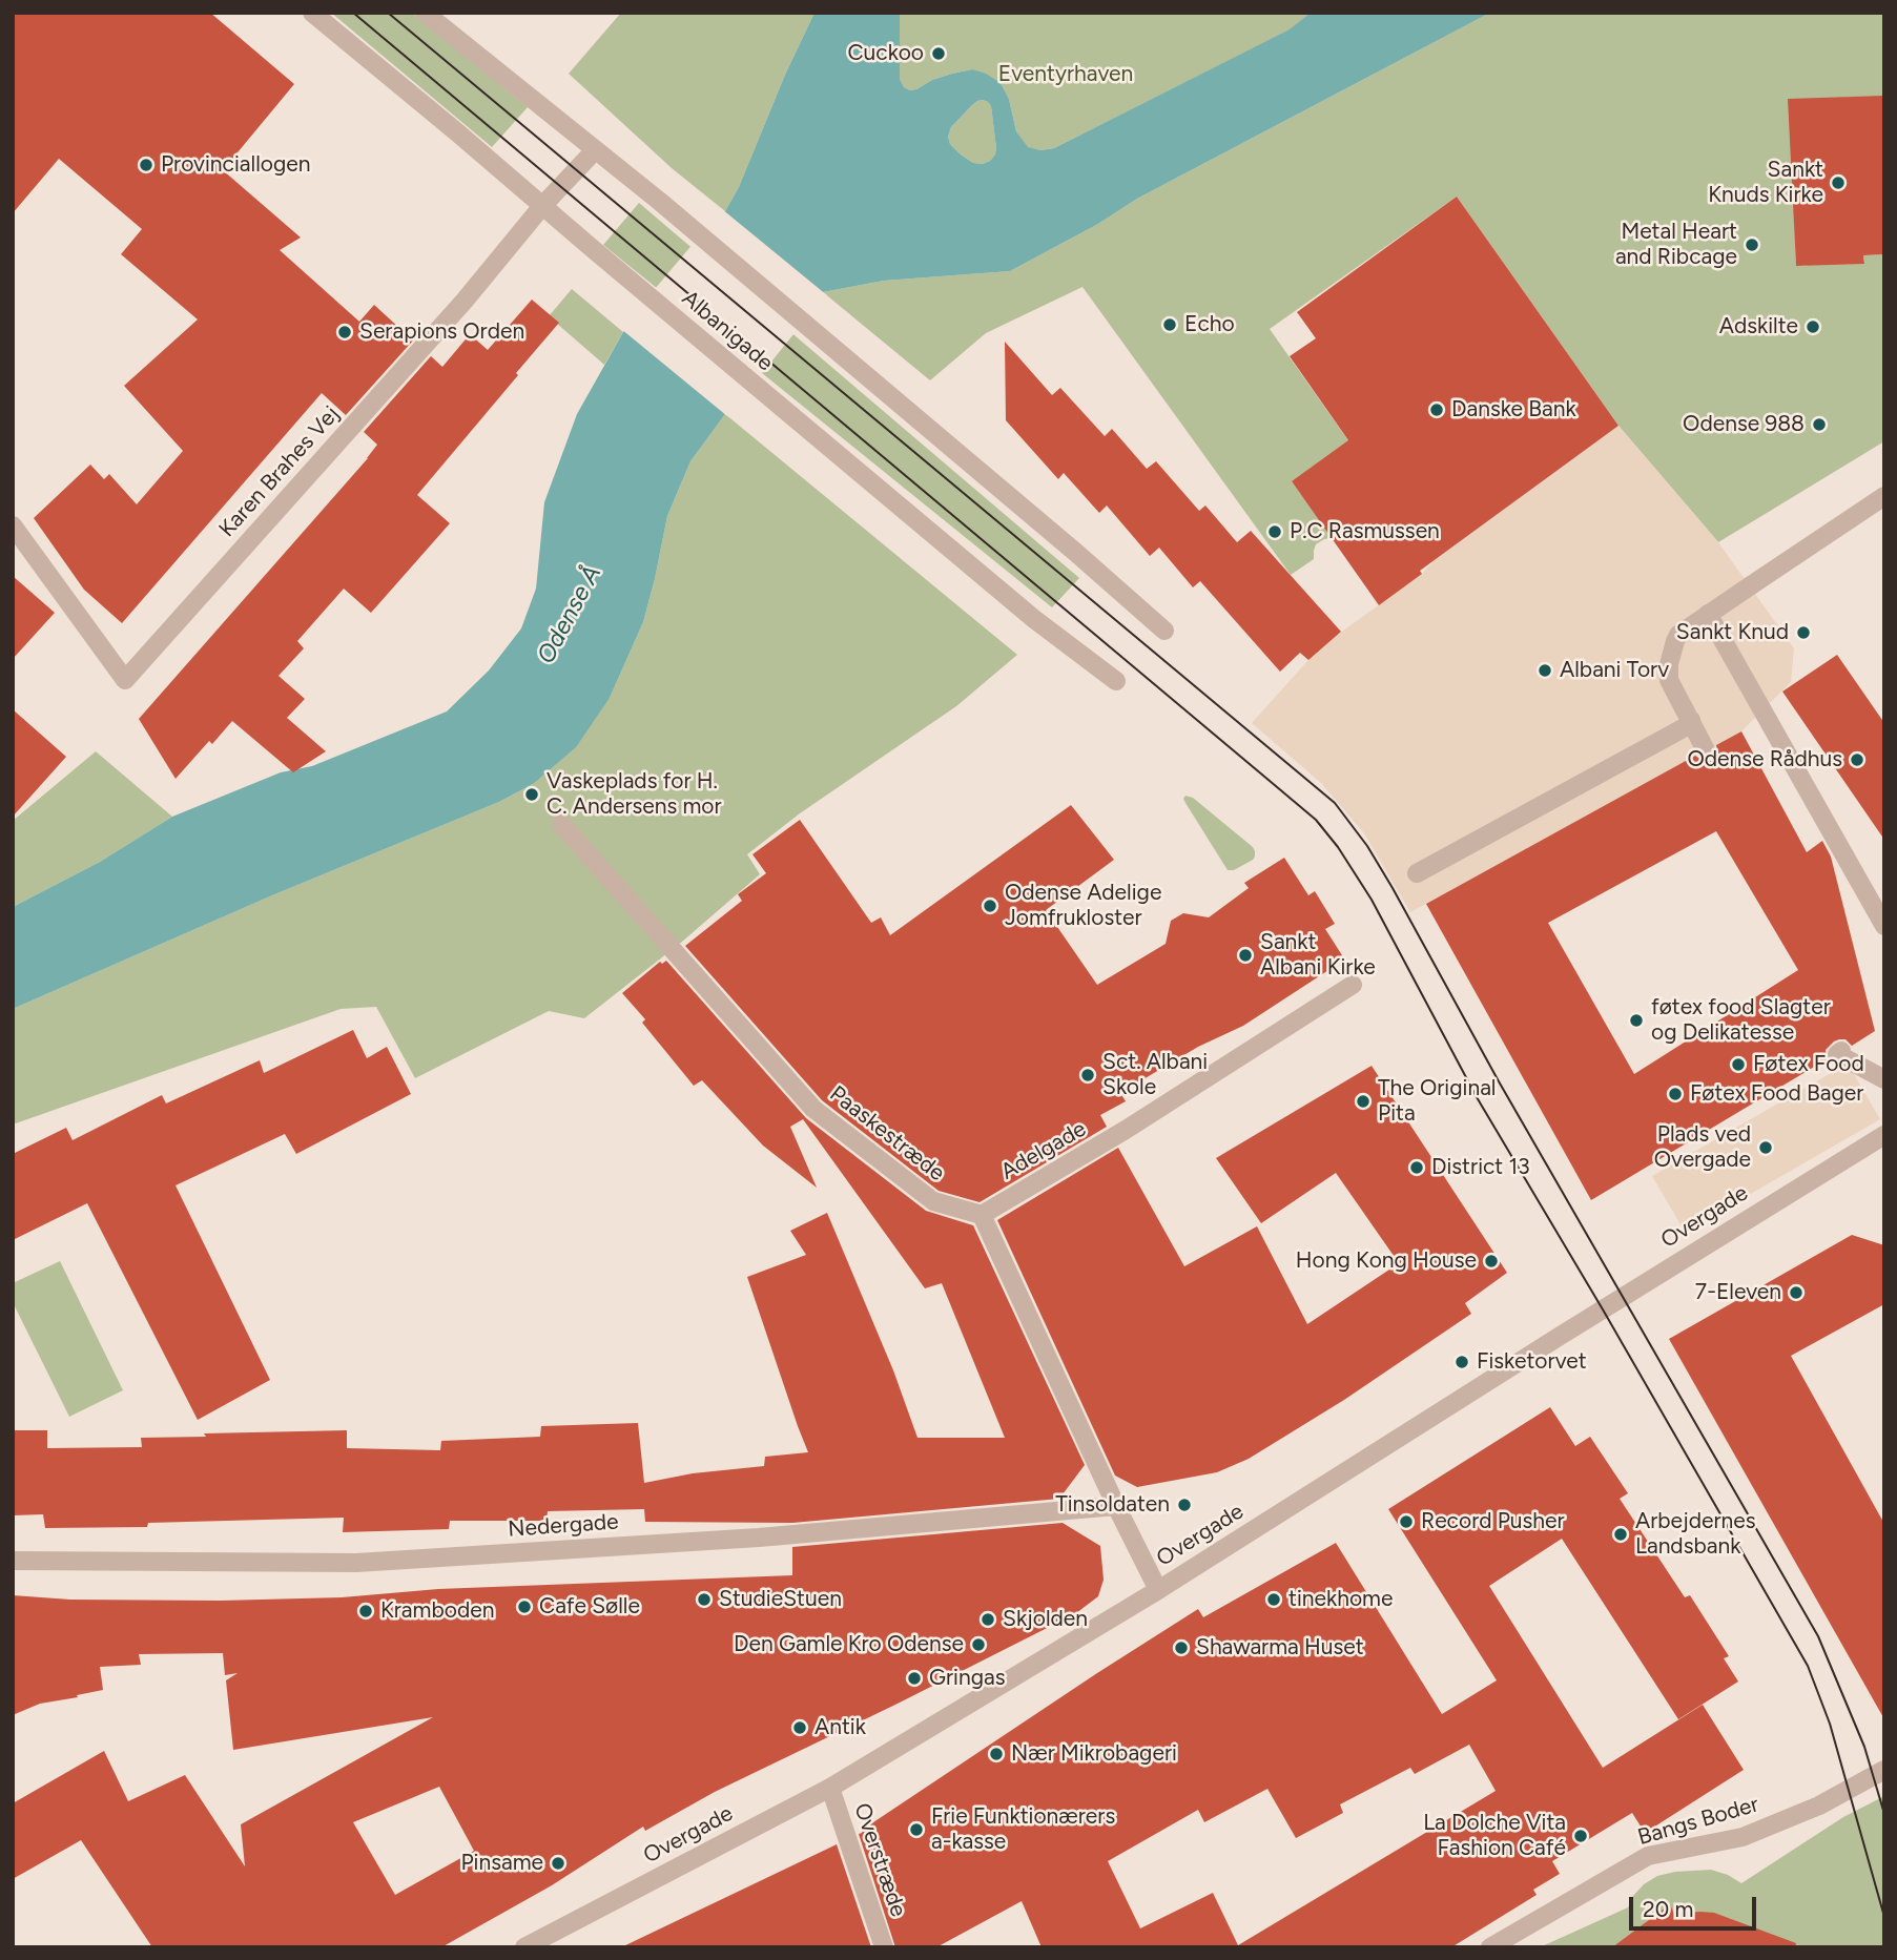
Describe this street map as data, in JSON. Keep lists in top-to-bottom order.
{
  "streets": {
    "street": [
      "Albanigade",
      "Karen Brahes Vej",
      "Paaskestræde",
      "Adelgade",
      "Overgade",
      "Nedergade",
      "Bangs Boder",
      "Overstræde"
    ]
  },
  "crossings": [
    ["Albanigade", "Karen Brahes Vej"],
    ["Paaskestræde", "Adelgade"],
    ["Overgade", "Overstræde"]
  ],
  "water": ["Odense Å"],
  "parks": ["Eventyrhaven"],
  "places": [
    "Cuckoo",
    "Provinciallogen",
    "Sankt Knuds Kirke",
    "Metal Heart and Ribcage",
    "Echo",
    "Adskilte",
    "Serapions Orden",
    "Danske Bank",
    "Odense 988",
    "P.C Rasmussen",
    "Sankt Knud",
    "Albani Torv",
    "Odense Rådhus",
    "Vaskeplads for H. C. Andersens mor",
    "Odense Adelige Jomfrukloster",
    "Sankt Albani Kirke",
    "føtex food Slagter og Delikatesse",
    "Føtex Food",
    "Sct. Albani Skole",
    "Føtex Food Bager",
    "The Original Pita",
    "Plads ved Overgade",
    "District 13",
    "Hong Kong House",
    "7-Eleven",
    "Fisketorvet",
    "Tinsoldaten",
    "Record Pusher",
    "Arbejdernes Landsbank",
    "StudieStuen",
    "tinekhome",
    "Cafe Sølle",
    "Kramboden",
    "Skjolden",
    "Den Gamle Kro Odense",
    "Shawarma Huset",
    "Gringas",
    "Antik",
    "Nær Mikrobageri",
    "Frie Funktionærers a-kasse",
    "La Dolche Vita Fashion Café",
    "Pinsame"
  ],
  "scale_bar": "20 m"
}
